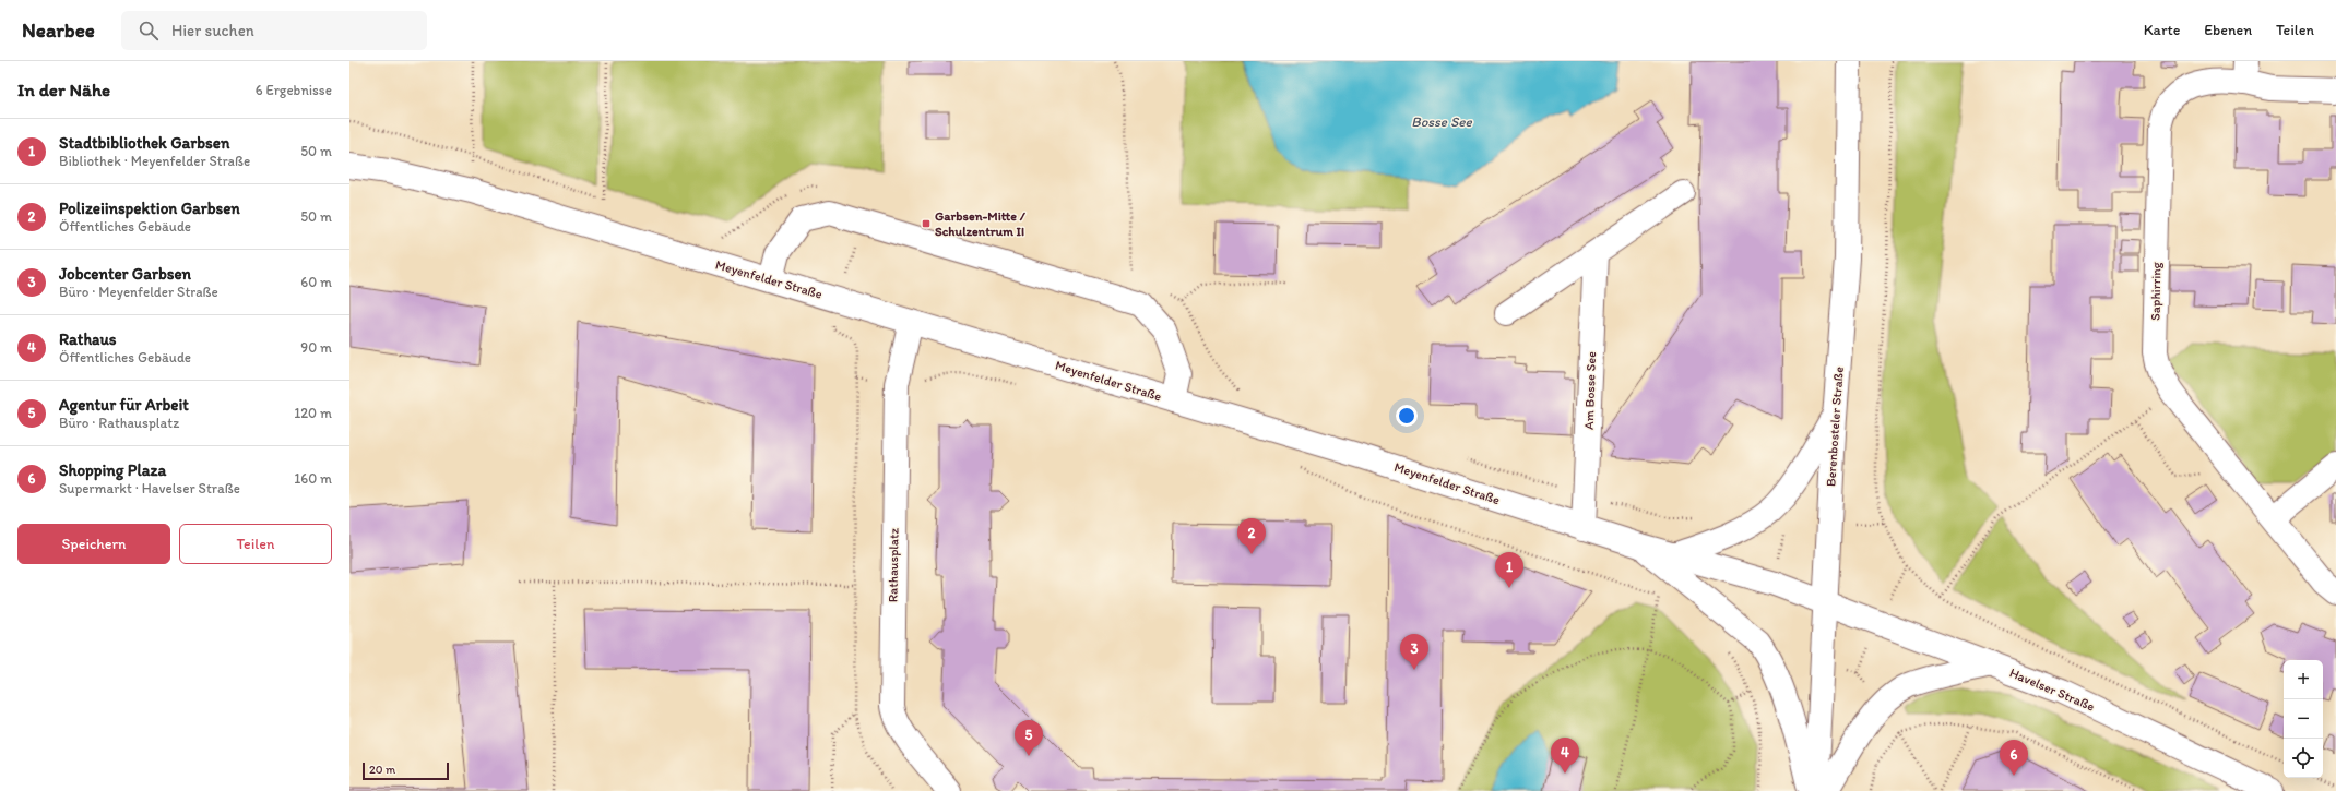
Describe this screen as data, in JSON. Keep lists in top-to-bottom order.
{
  "streets": {
    "street": [
      "Meyenfelder Straße",
      "Saphirring",
      "Am Bosse See",
      "Berenbosteler Straße",
      "Rathausplatz",
      "Havelser Straße"
    ]
  },
  "crossings": [
    ["Meyenfelder Straße", "Am Bosse See"],
    ["Meyenfelder Straße", "Berenbosteler Straße"],
    ["Meyenfelder Straße", "Rathausplatz"],
    ["Meyenfelder Straße", "Havelser Straße"],
    ["Berenbosteler Straße", "Havelser Straße"]
  ],
  "water": ["Bosse See"],
  "places": {
    "transit": ["Garbsen-Mitte / Schulzentrum II"]
  },
  "scale_bar": "20 m",
  "page": {
    "header": "Nearbee",
    "search": "Hier suchen",
    "nav": ["Karte", "Ebenen", "Teilen"],
    "heading": ["In der Nähe", "6 Ergebnisse"],
    "list": [
      {
        "mark": "1",
        "name": "Stadtbibliothek Garbsen",
        "note": "Bibliothek · Meyenfelder Straße",
        "value": "50 m"
      },
      {
        "mark": "2",
        "name": "Polizeiinspektion Garbsen",
        "note": "Öffentliches Gebäude",
        "value": "50 m"
      },
      {
        "mark": "3",
        "name": "Jobcenter Garbsen",
        "note": "Büro · Meyenfelder Straße",
        "value": "60 m"
      },
      {
        "mark": "4",
        "name": "Rathaus",
        "note": "Öffentliches Gebäude",
        "value": "90 m"
      },
      {
        "mark": "5",
        "name": "Agentur für Arbeit",
        "note": "Büro · Rathausplatz",
        "value": "120 m"
      },
      {
        "mark": "6",
        "name": "Shopping Plaza",
        "note": "Supermarkt · Havelser Straße",
        "value": "160 m"
      }
    ],
    "buttons": ["Speichern", "Teilen"],
    "pins": [
      "2",
      "1",
      "3",
      "5",
      "4",
      "6"
    ],
    "map_buttons": ["+", "−"],
    "scale": "20 m"
  }
}
